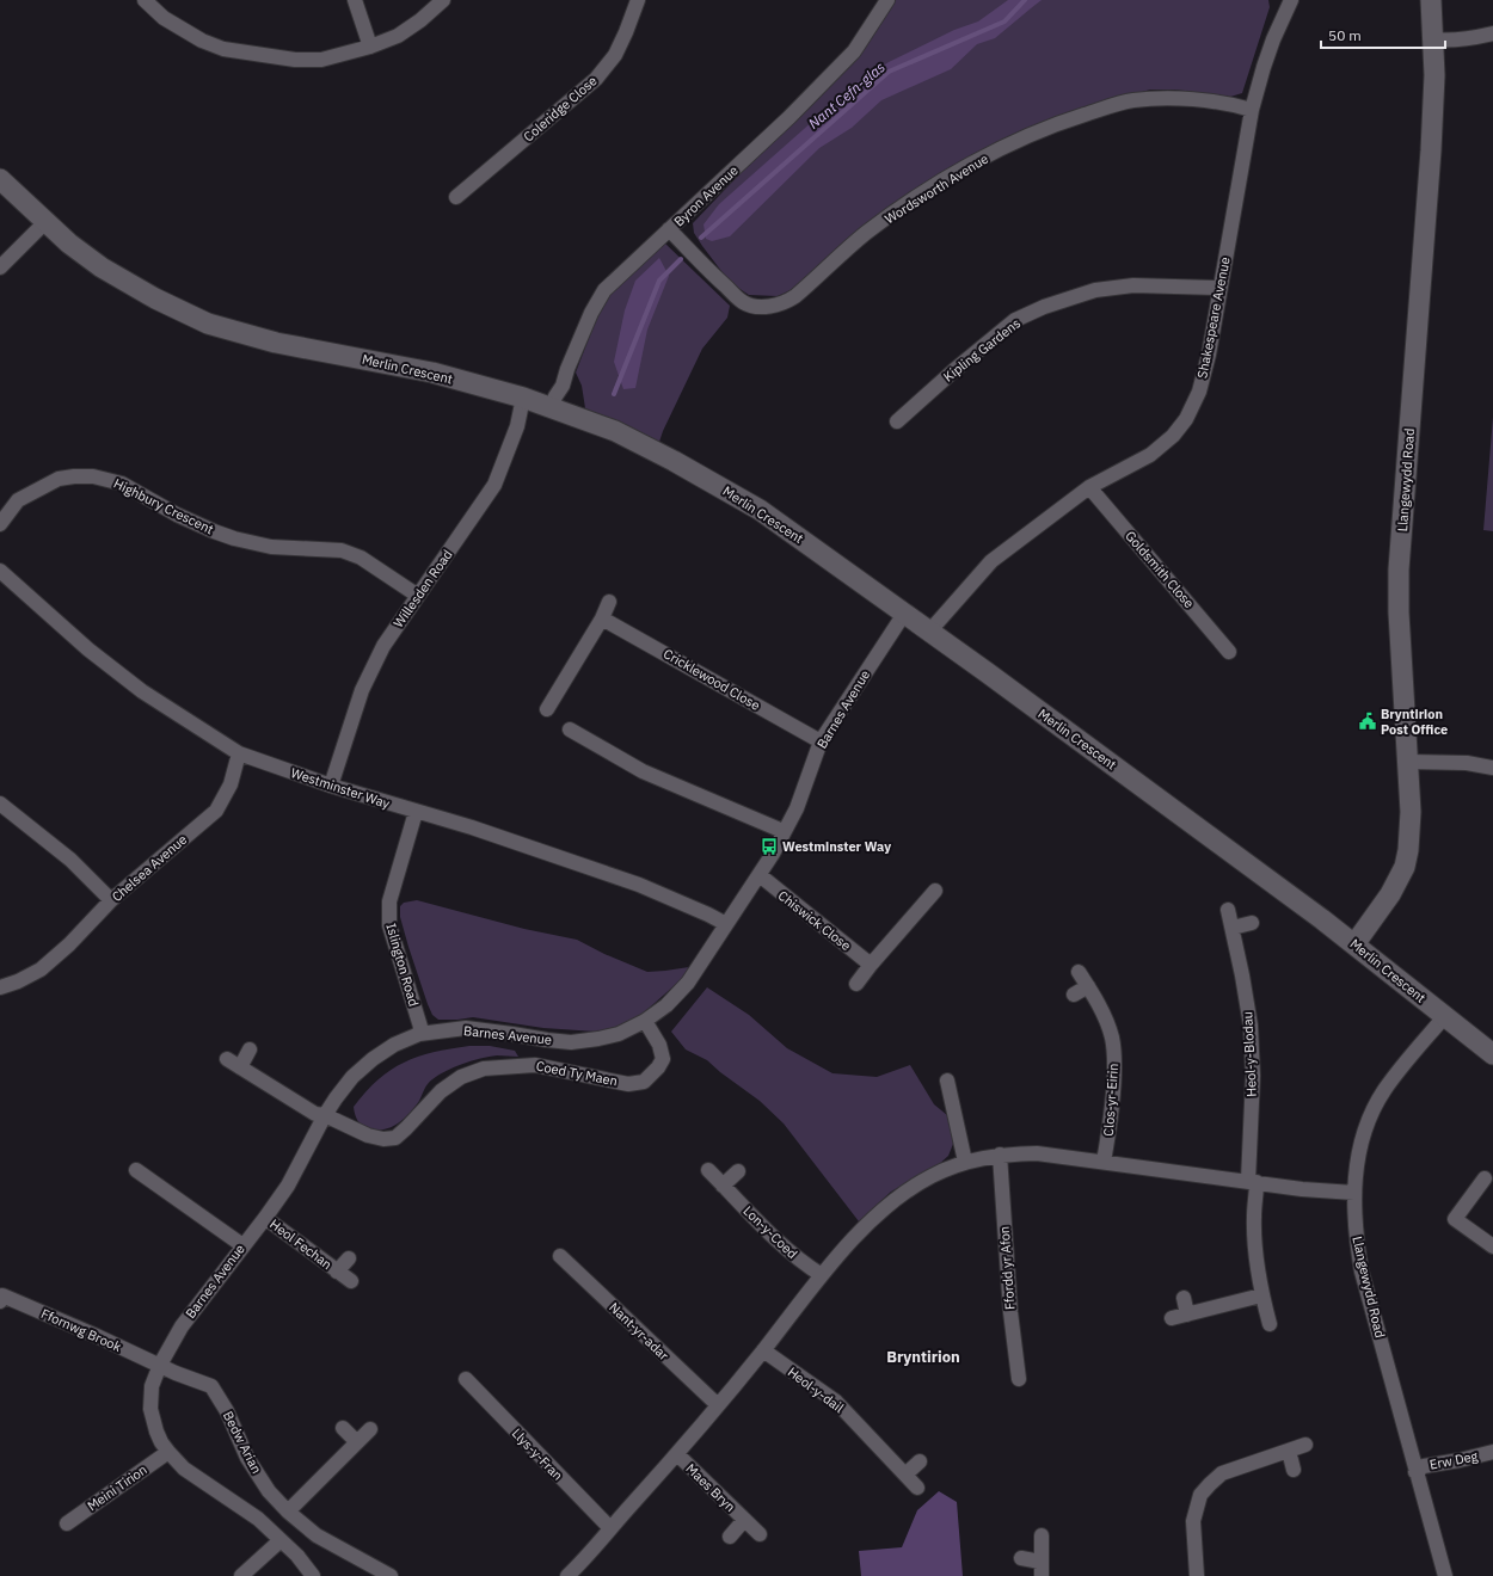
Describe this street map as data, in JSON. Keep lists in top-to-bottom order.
{
  "streets": {
    "street": [
      "Coleridge Close",
      "Wordsworth Avenue",
      "Byron Avenue",
      "Shakespeare Avenue",
      "Kipling Gardens",
      "Merlin Crescent",
      "Llangewydd Road",
      "Highbury Crescent",
      "Goldsmith Close",
      "Willesden Road",
      "Cricklewood Close",
      "Barnes Avenue",
      "Westminster Way",
      "Chelsea Avenue",
      "Chiswick Close",
      "Islington Road",
      "Heol-y-Blodau",
      "Coed Ty Maen",
      "Clos-yr-Eirin",
      "Lon-y-Coed",
      "Heol Fechan",
      "Ffordd yr Afon",
      "Ffornwg Brook",
      "Nant-yr-adar",
      "Heol-y-dail",
      "Bedw Arian",
      "Llys-y-Fran",
      "Erw Deg",
      "Meini Tirion",
      "Maes Bryn"
    ]
  },
  "crossings": [
    ["Wordsworth Avenue", "Byron Avenue"],
    ["Wordsworth Avenue", "Shakespeare Avenue"],
    ["Byron Avenue", "Merlin Crescent"],
    ["Shakespeare Avenue", "Kipling Gardens"],
    ["Shakespeare Avenue", "Merlin Crescent"],
    ["Shakespeare Avenue", "Goldsmith Close"],
    ["Merlin Crescent", "Llangewydd Road"],
    ["Merlin Crescent", "Willesden Road"],
    ["Merlin Crescent", "Barnes Avenue"],
    ["Llangewydd Road", "Erw Deg"],
    ["Highbury Crescent", "Willesden Road"],
    ["Willesden Road", "Westminster Way"],
    ["Cricklewood Close", "Barnes Avenue"],
    ["Barnes Avenue", "Westminster Way"],
    ["Barnes Avenue", "Chiswick Close"],
    ["Barnes Avenue", "Islington Road"],
    ["Barnes Avenue", "Coed Ty Maen"],
    ["Barnes Avenue", "Heol Fechan"],
    ["Barnes Avenue", "Ffornwg Brook"],
    ["Barnes Avenue", "Bedw Arian"],
    ["Barnes Avenue", "Meini Tirion"],
    ["Westminster Way", "Chelsea Avenue"],
    ["Westminster Way", "Islington Road"],
    ["Ffornwg Brook", "Bedw Arian"]
  ],
  "districts": ["Bryntirion"],
  "water": ["Nant Cefn-glas"],
  "places": {
    "public building": ["Bryntirion Post Office"],
    "bus stop": ["Westminster Way"]
  },
  "scale_bar": "50 m"
}
